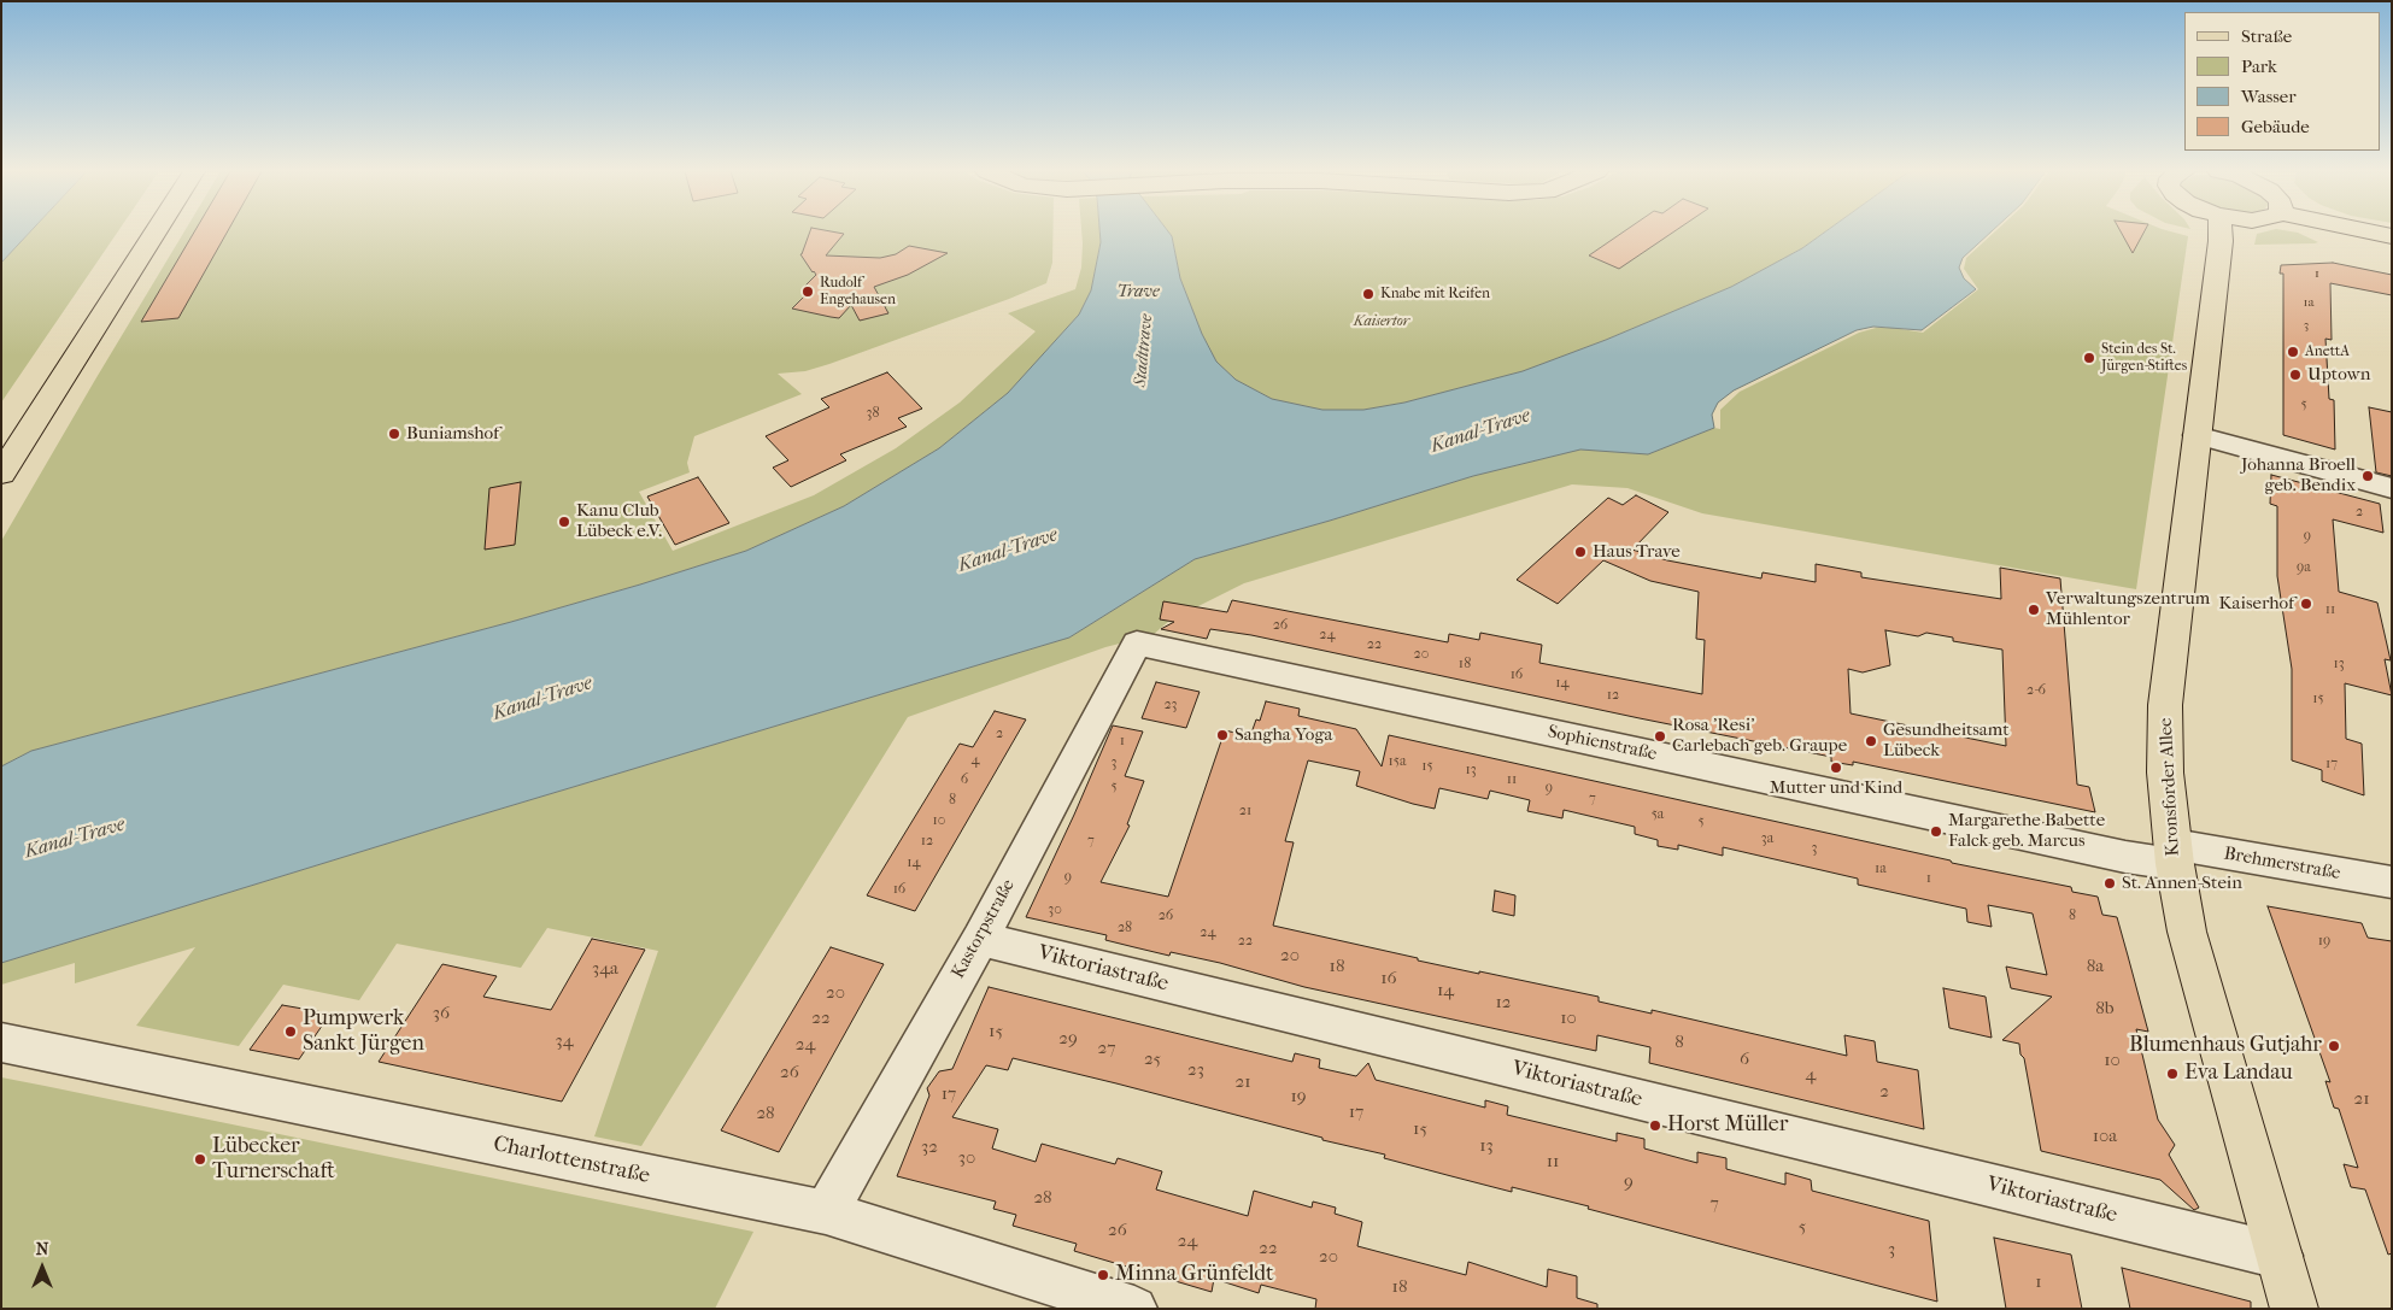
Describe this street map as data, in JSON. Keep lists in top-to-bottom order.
{
  "streets": {
    "main road": ["Kronsforder Allee"],
    "street": [
      "Sophienstraße",
      "Brehmerstraße",
      "Kastorpstraße",
      "Viktoriastraße",
      "Charlottenstraße"
    ]
  },
  "crossings": [
    ["Sophienstraße", "Kronsforder Allee"],
    ["Sophienstraße", "Brehmerstraße"],
    ["Sophienstraße", "Kastorpstraße"],
    ["Kronsforder Allee", "Brehmerstraße"],
    ["Kronsforder Allee", "Viktoriastraße"],
    ["Kastorpstraße", "Viktoriastraße"],
    ["Kastorpstraße", "Charlottenstraße"]
  ],
  "water": ["Trave", "Stadttrave", "Kanal-Trave"],
  "parks": ["Kaisertor"],
  "places": [
    "Rudolf Engehausen",
    "Knabe mit Reifen",
    "AnettA",
    "Stein des St. Jürgen-Stiftes",
    "Uptown",
    "Buniamshof",
    "Johanna Broell geb. Bendix",
    "Kanu Club Lübeck e.V.",
    "Haus Trave",
    "Kaiserhof",
    "Verwaltungszentrum Mühlentor",
    "Sangha Yoga",
    "Rosa 'Resi' Carlebach geb. Graupe",
    "Gesundheitsamt Lübeck",
    "Mutter und Kind",
    "Margarethe Babette Falck geb. Marcus",
    "St. Annen-Stein",
    "Pumpwerk Sankt Jürgen",
    "Blumenhaus Gutjahr",
    "Eva Landau",
    "Horst Müller",
    "Lübecker Turnerschaft",
    "Minna Grünfeldt"
  ],
  "house_numbers": [
    "1",
    "1a",
    "3",
    "5",
    "38",
    "2",
    "9",
    "9a",
    "11",
    "26",
    "24",
    "22",
    "20",
    "18",
    "13",
    "16",
    "14",
    "2-6",
    "12",
    "15",
    "23",
    "2",
    "1",
    "4",
    "15a",
    "3",
    "17",
    "15",
    "13",
    "6",
    "11",
    "5",
    "9",
    "7",
    "8",
    "21",
    "5a",
    "10",
    "5",
    "3a",
    "12",
    "7",
    "3",
    "14",
    "1a",
    "9",
    "1",
    "16",
    "30",
    "26",
    "8",
    "28",
    "24",
    "22",
    "19",
    "20",
    "18",
    "8a",
    "34a",
    "16",
    "14",
    "20",
    "12",
    "8b",
    "36",
    "22",
    "10",
    "15",
    "29",
    "34",
    "8",
    "24",
    "27",
    "25",
    "6",
    "10",
    "23",
    "26",
    "4",
    "21",
    "2",
    "17",
    "19",
    "21",
    "17",
    "28",
    "15",
    "10a",
    "13",
    "32",
    "30",
    "11",
    "9",
    "28",
    "7",
    "5",
    "26",
    "24",
    "22",
    "3",
    "20",
    "1",
    "18"
  ],
  "legend": [
    "Straße",
    "Park",
    "Wasser",
    "Gebäude"
  ],
  "north": "top"
}
